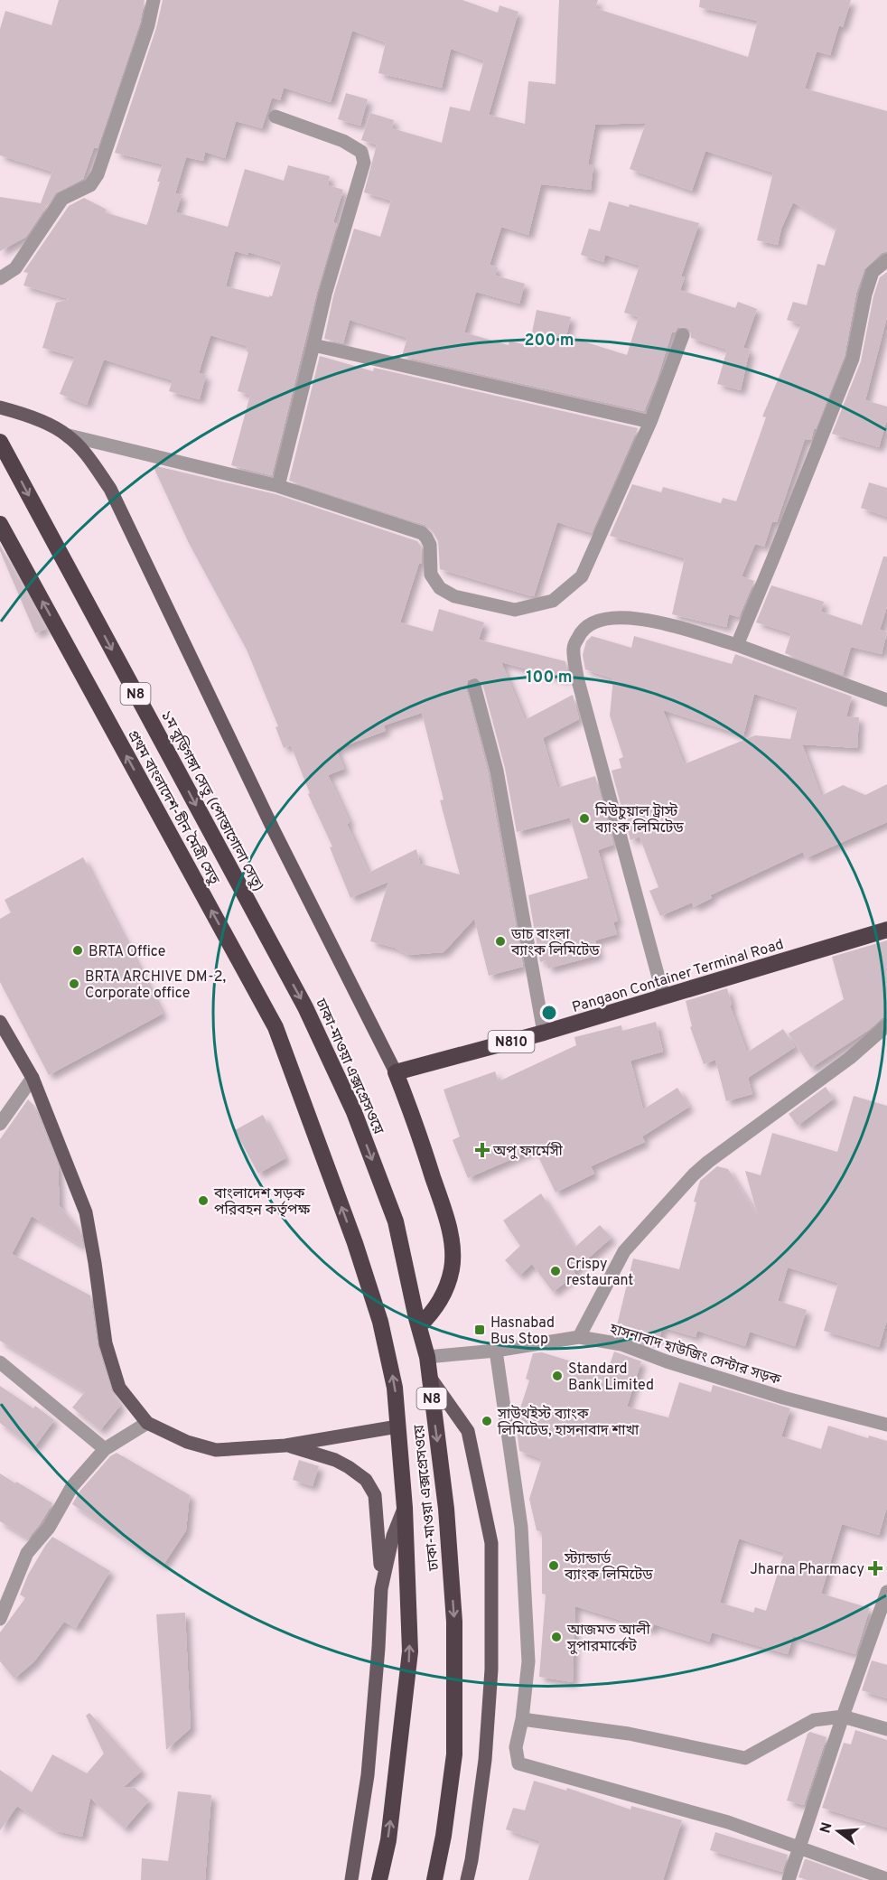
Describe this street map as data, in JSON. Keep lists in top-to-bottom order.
{
  "streets": {
    "highway": [
      "N8",
      "১ম বুড়িগঙ্গা সেতু (পোস্তাগোলা সেতু)",
      "প্রথম বাংলাদেশ-চীন মৈত্রী সেতু",
      "Pangaon Container Terminal Road",
      "N810",
      "ঢাকা-মাওয়া এক্সপ্রেসওয়ে"
    ],
    "street": ["হাসনাবাদ হাউজিং সেন্টার সড়ক"]
  },
  "crossings": [
    ["১ম বুড়িগঙ্গা সেতু (পোস্তাগোলা সেতু)", "ঢাকা-মাওয়া এক্সপ্রেসওয়ে"],
    ["প্রথম বাংলাদেশ-চীন মৈত্রী সেতু", "ঢাকা-মাওয়া এক্সপ্রেসওয়ে"],
    ["ঢাকা-মাওয়া এক্সপ্রেসওয়ে", "হাসনাবাদ হাউজিং সেন্টার সড়ক"]
  ],
  "one_way": ["১ম বুড়িগঙ্গা সেতু (পোস্তাগোলা সেতু)", "প্রথম বাংলাদেশ-চীন মৈত্রী সেতু"],
  "places": {
    "other": [
      "মিউচুয়াল ট্রাস্ট ব্যাংক লিমিটেড",
      "ডাচ বাংলা ব্যাংক লিমিটেড",
      "BRTA Office",
      "BRTA ARCHIVE DM-2, Corporate office",
      "বাংলাদেশ সড়ক পরিবহন কর্তৃপক্ষ",
      "Crispy restaurant",
      "Standard Bank Limited",
      "সাউথইস্ট ব্যাংক লিমিটেড, হাসনাবাদ শাখা",
      "স্ট্যান্ডার্ড ব্যাংক লিমিটেড",
      "আজমত আলী সুপারমার্কেট"
    ],
    "health": ["অপু ফার্মেসী", "Jharna Pharmacy"],
    "transit": ["Hasnabad Bus Stop"]
  },
  "north": "left",
  "rings": ["200 m", "100 m"]
}
